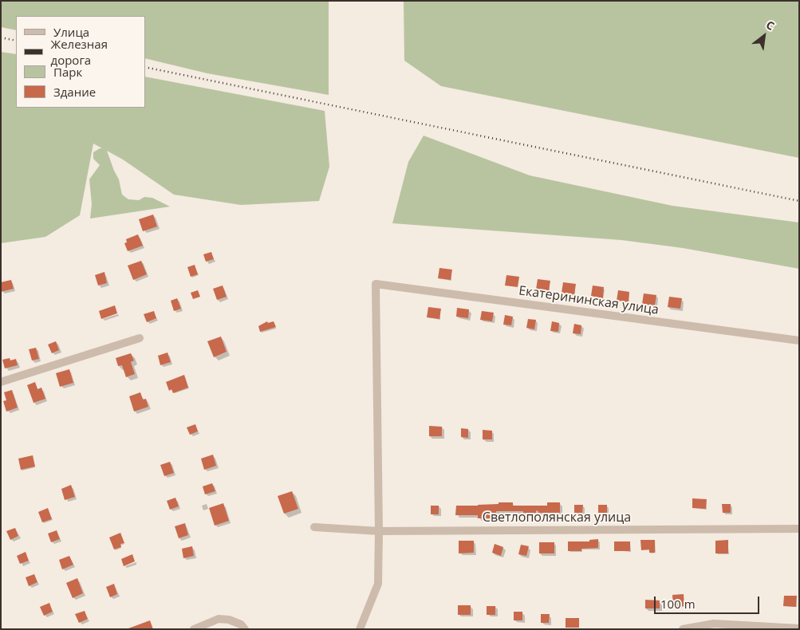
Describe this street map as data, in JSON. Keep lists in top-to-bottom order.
{
  "streets": {
    "street": ["Екатерининская улица", "Светлополянская улица"]
  },
  "crossings": [
    ["Екатерининская улица", "Светлополянская улица"]
  ],
  "legend": [
    "Улица",
    "Железная дорога",
    "Парк",
    "Здание"
  ],
  "scale_bar": "100 m",
  "north": "top right"
}
